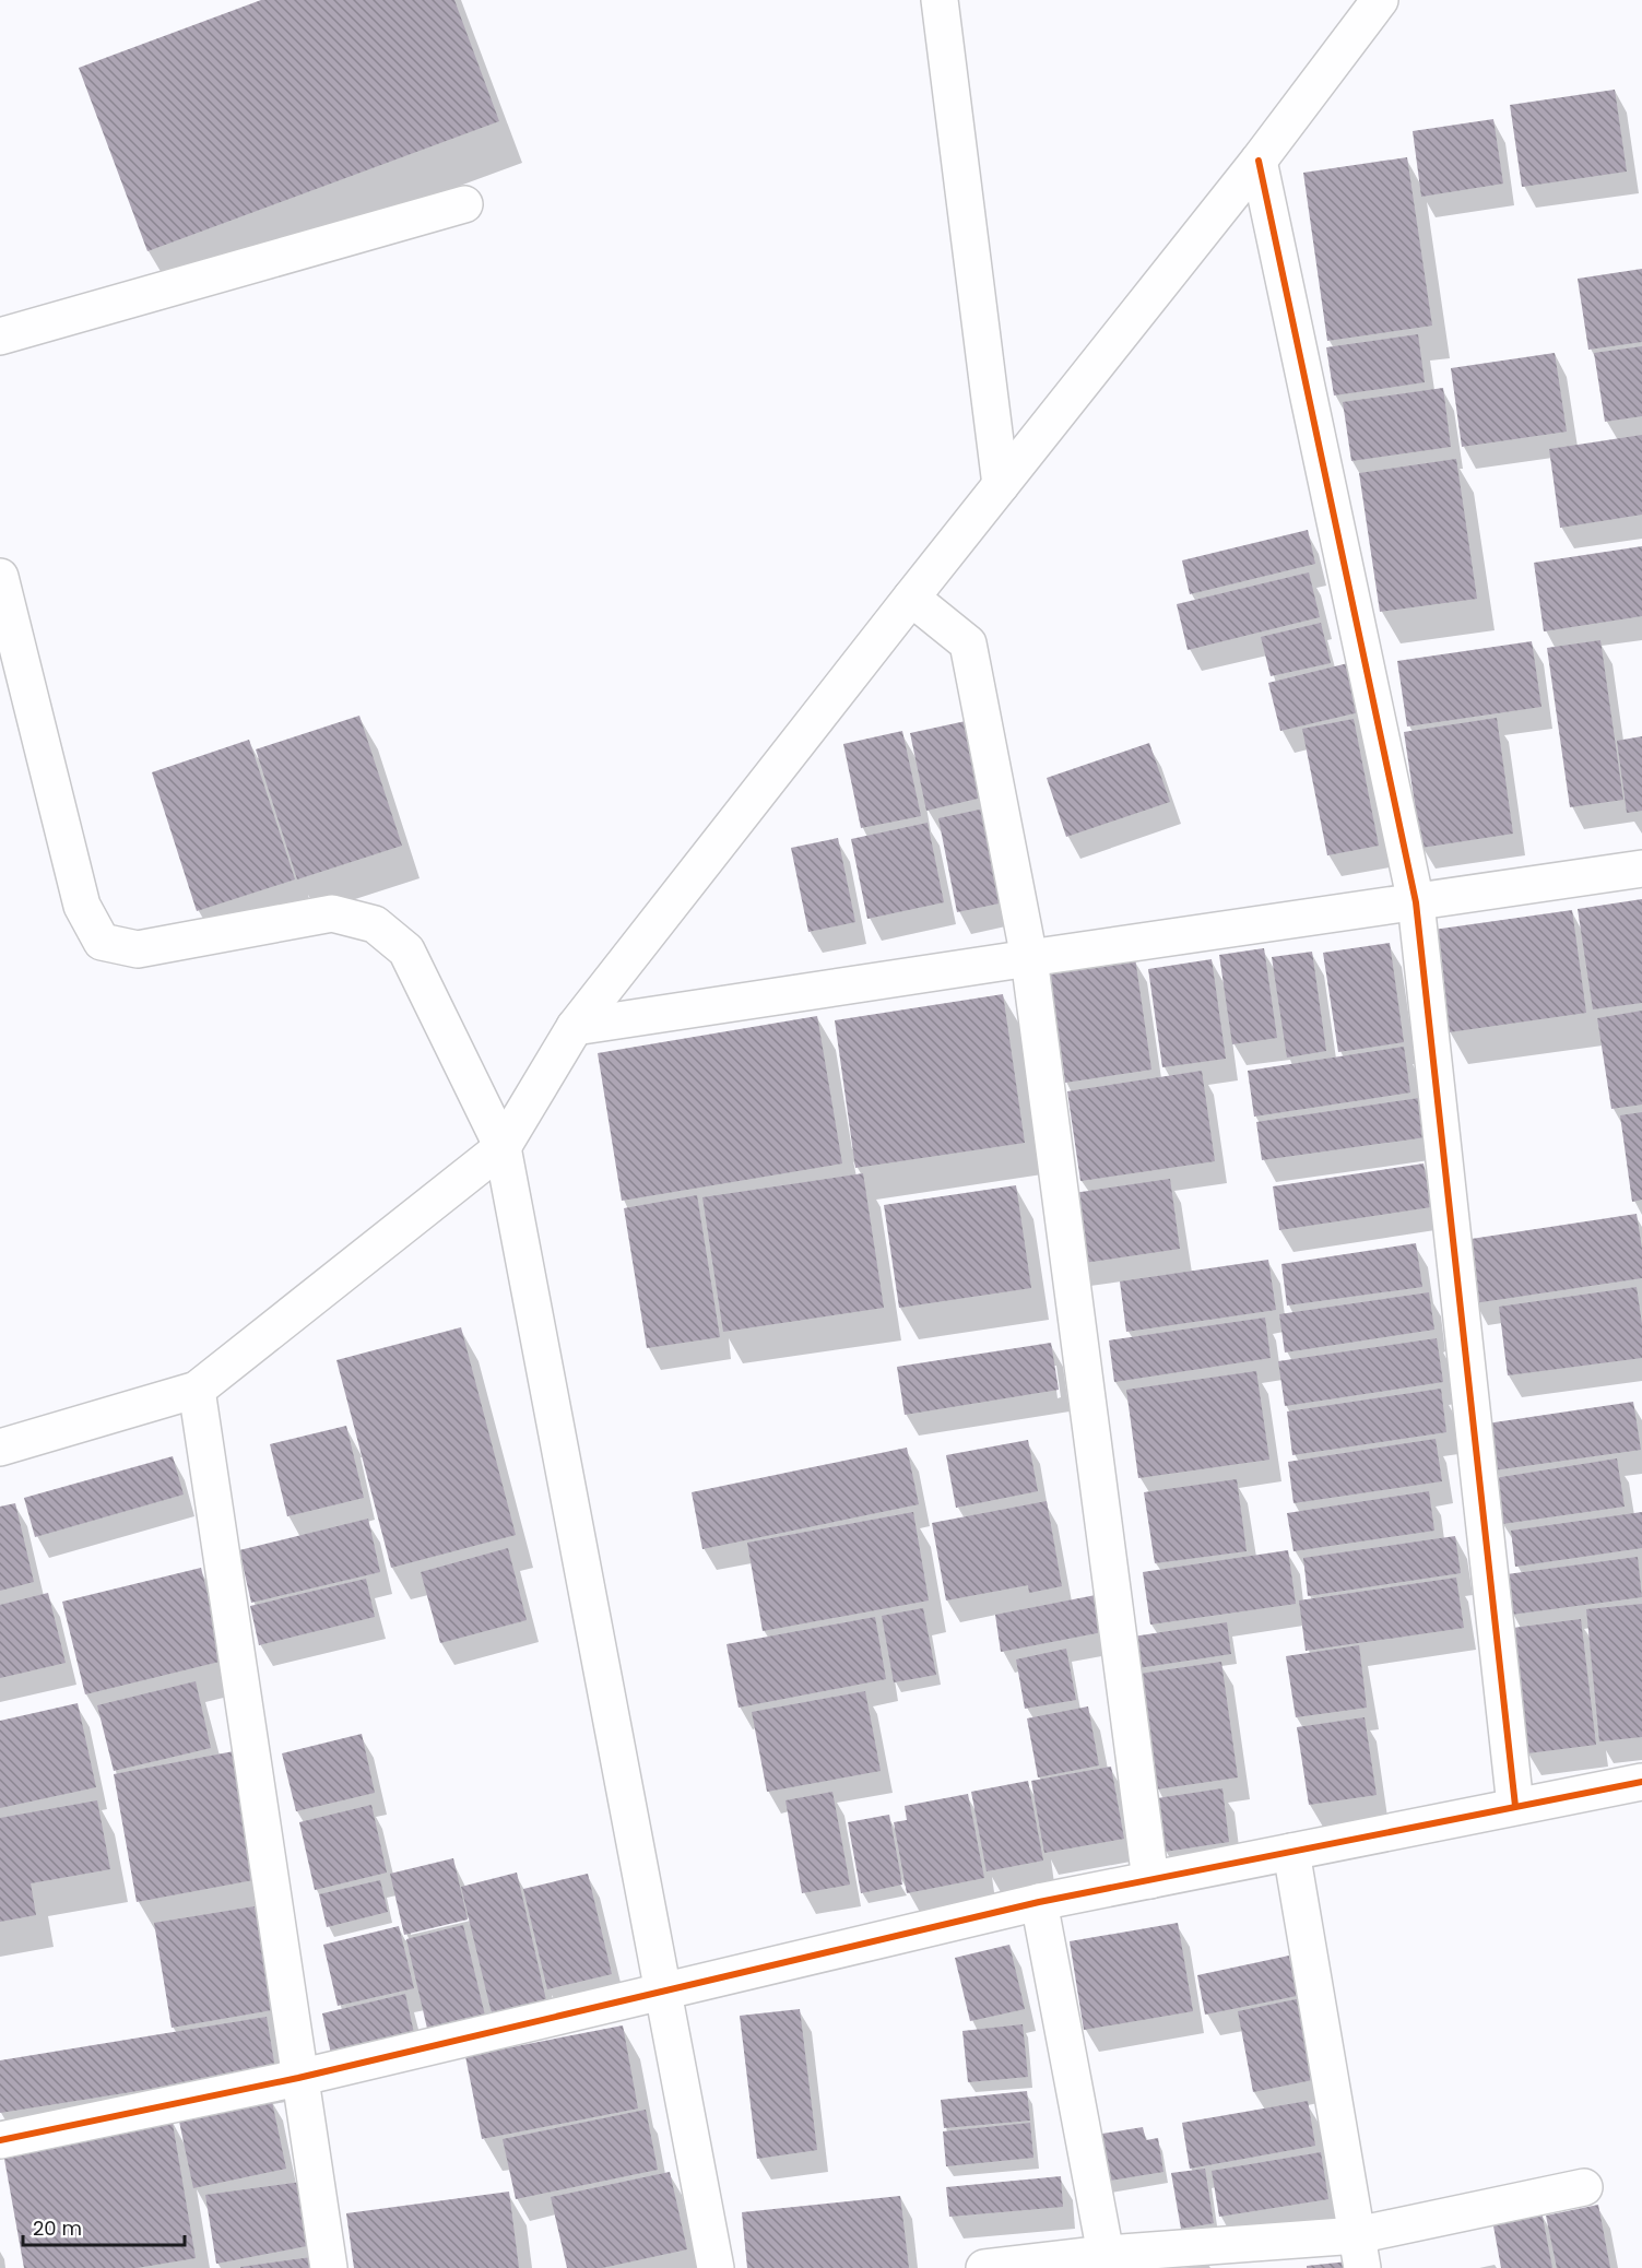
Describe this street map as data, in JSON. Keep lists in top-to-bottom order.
{
  "scale_bar": "20 m"
}
